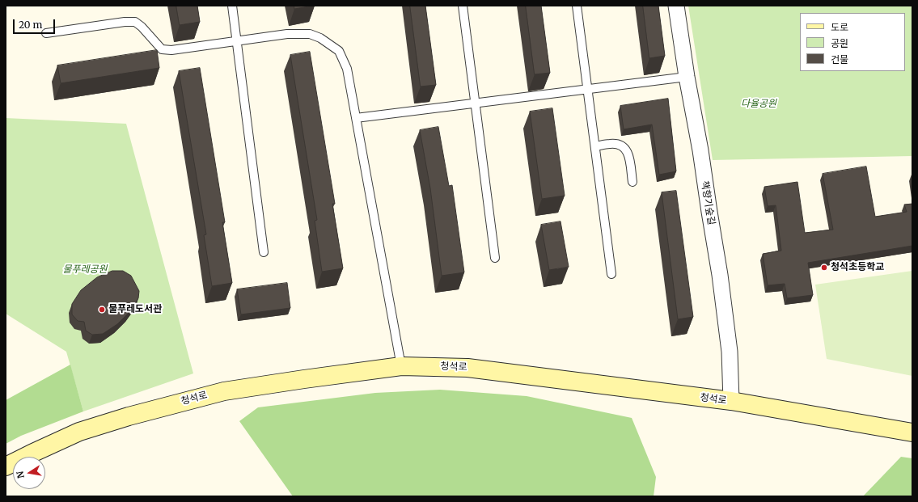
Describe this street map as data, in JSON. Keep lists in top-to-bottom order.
{
  "streets": {
    "main road": ["청석로"],
    "street": ["책향기숲길"]
  },
  "crossings": [
    ["책향기숲길", "청석로"]
  ],
  "parks": ["다율공원", "물푸레공원"],
  "places": ["청석초등학교", "물푸레도서관"],
  "legend": ["도로", "공원", "건물"],
  "scale_bar": "20 m",
  "north": "left"
}
